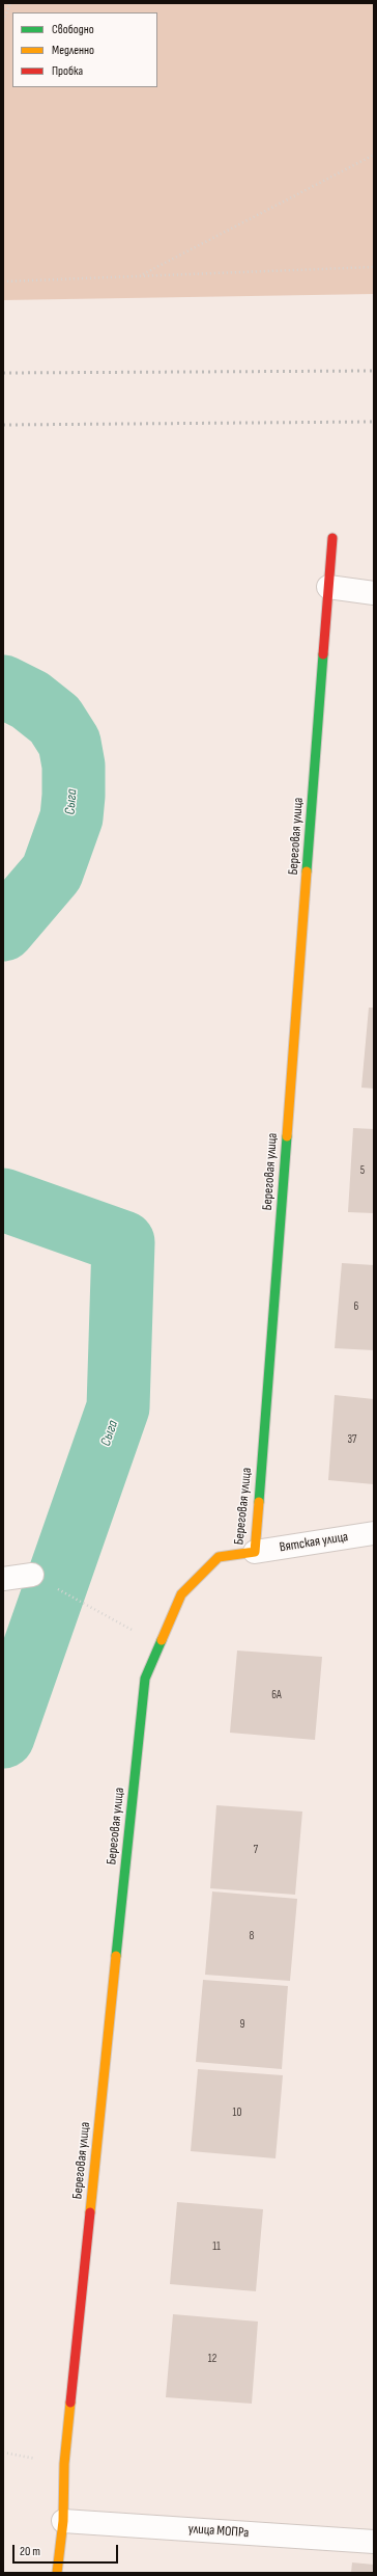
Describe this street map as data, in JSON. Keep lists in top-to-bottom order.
{
  "streets": {
    "street": ["Береговая улица", "Вятская улица", "улица МОПРа"]
  },
  "crossings": [
    ["Береговая улица", "Вятская улица"],
    ["Береговая улица", "улица МОПРа"]
  ],
  "water": ["Сыга"],
  "house_numbers": [
    "5",
    "6",
    "37",
    "6А",
    "7",
    "8",
    "9",
    "10",
    "11",
    "12"
  ],
  "legend": ["Свободно", "Медленно", "Пробка"],
  "scale_bar": "20 m"
}
